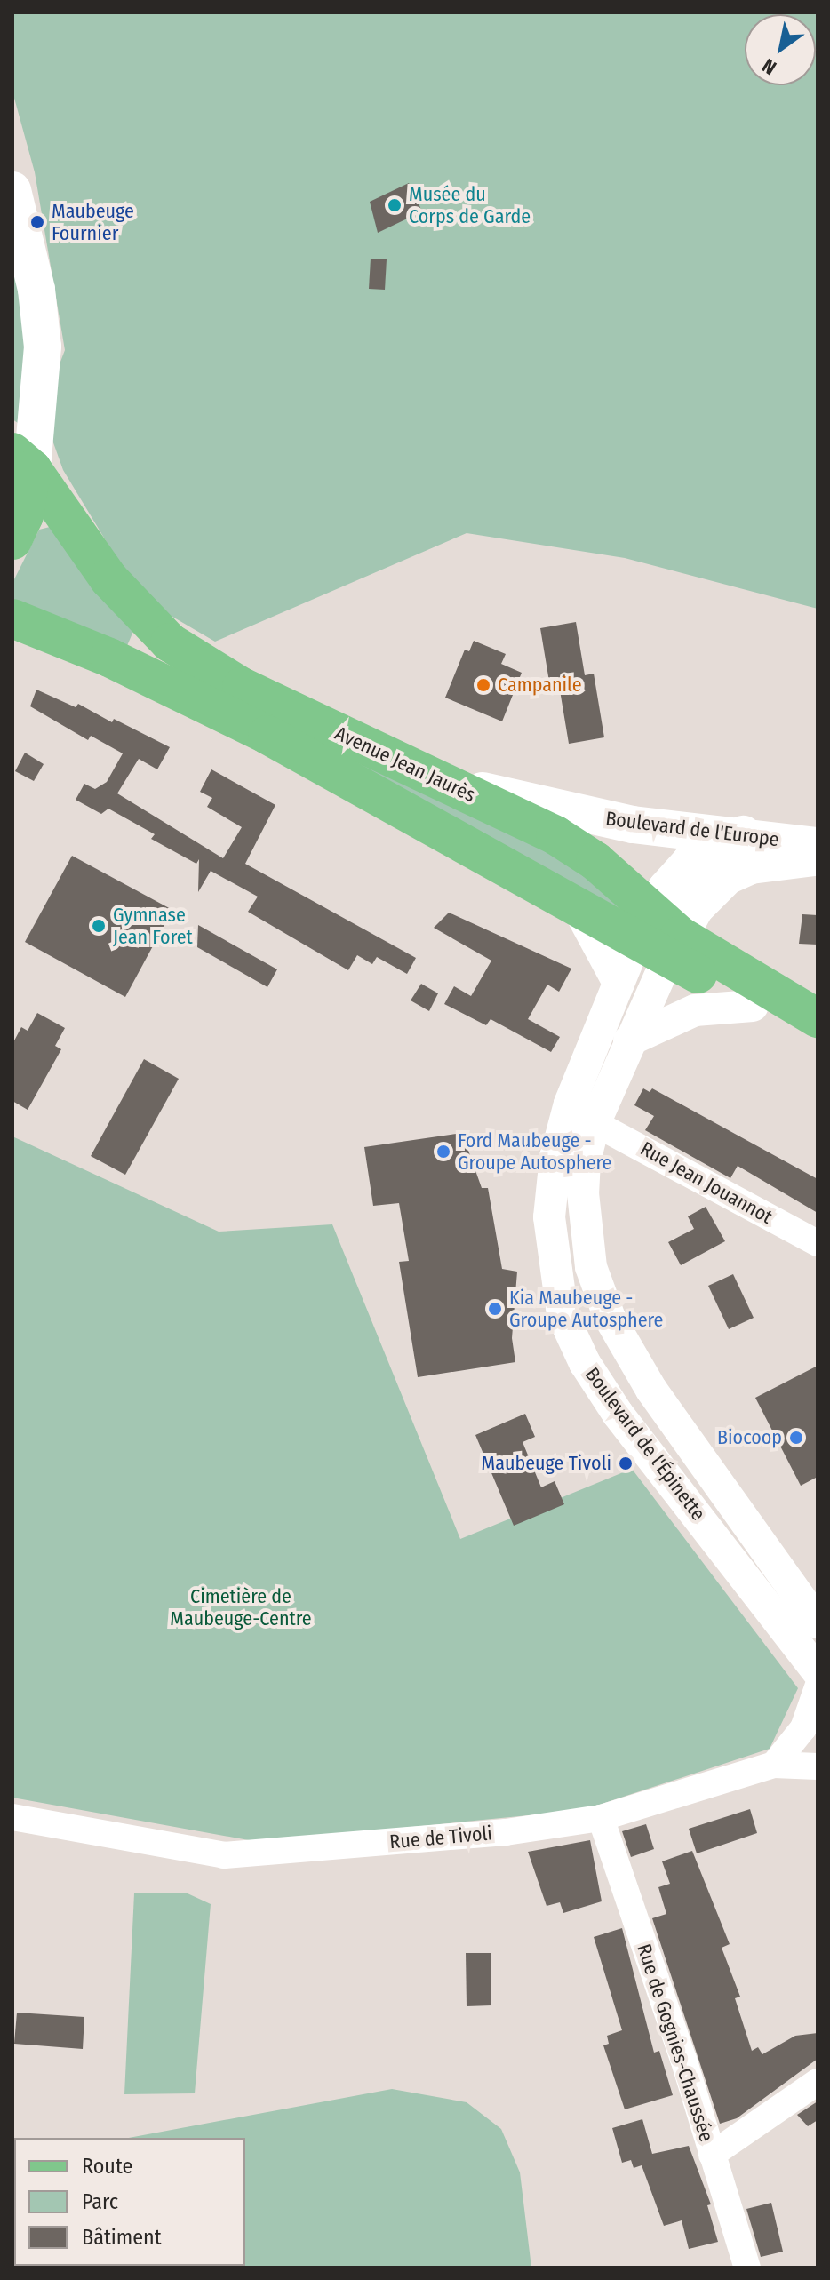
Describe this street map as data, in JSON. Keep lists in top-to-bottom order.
{
  "streets": {
    "main road": ["Avenue Jean Jaurès", "Boulevard de l'Europe"],
    "street": [
      "Rue Jean Jouannot",
      "Boulevard de l'Épinette",
      "Rue de Tivoli",
      "Rue de Gognies-Chaussée"
    ]
  },
  "crossings": [
    ["Avenue Jean Jaurès", "Boulevard de l'Europe"],
    ["Avenue Jean Jaurès", "Boulevard de l'Épinette"],
    ["Rue Jean Jouannot", "Boulevard de l'Épinette"],
    ["Rue de Tivoli", "Rue de Gognies-Chaussée"]
  ],
  "parks": ["Cimetière de Maubeuge-Centre"],
  "places": [
    "Musée du Corps de Garde",
    "Maubeuge Fournier",
    "Campanile",
    "Gymnase Jean Foret",
    "Ford Maubeuge - Groupe Autosphere",
    "Kia Maubeuge - Groupe Autosphere",
    "Biocoop",
    "Maubeuge Tivoli"
  ],
  "legend": ["Route", "Parc", "Bâtiment"],
  "north": "bottom left"
}
